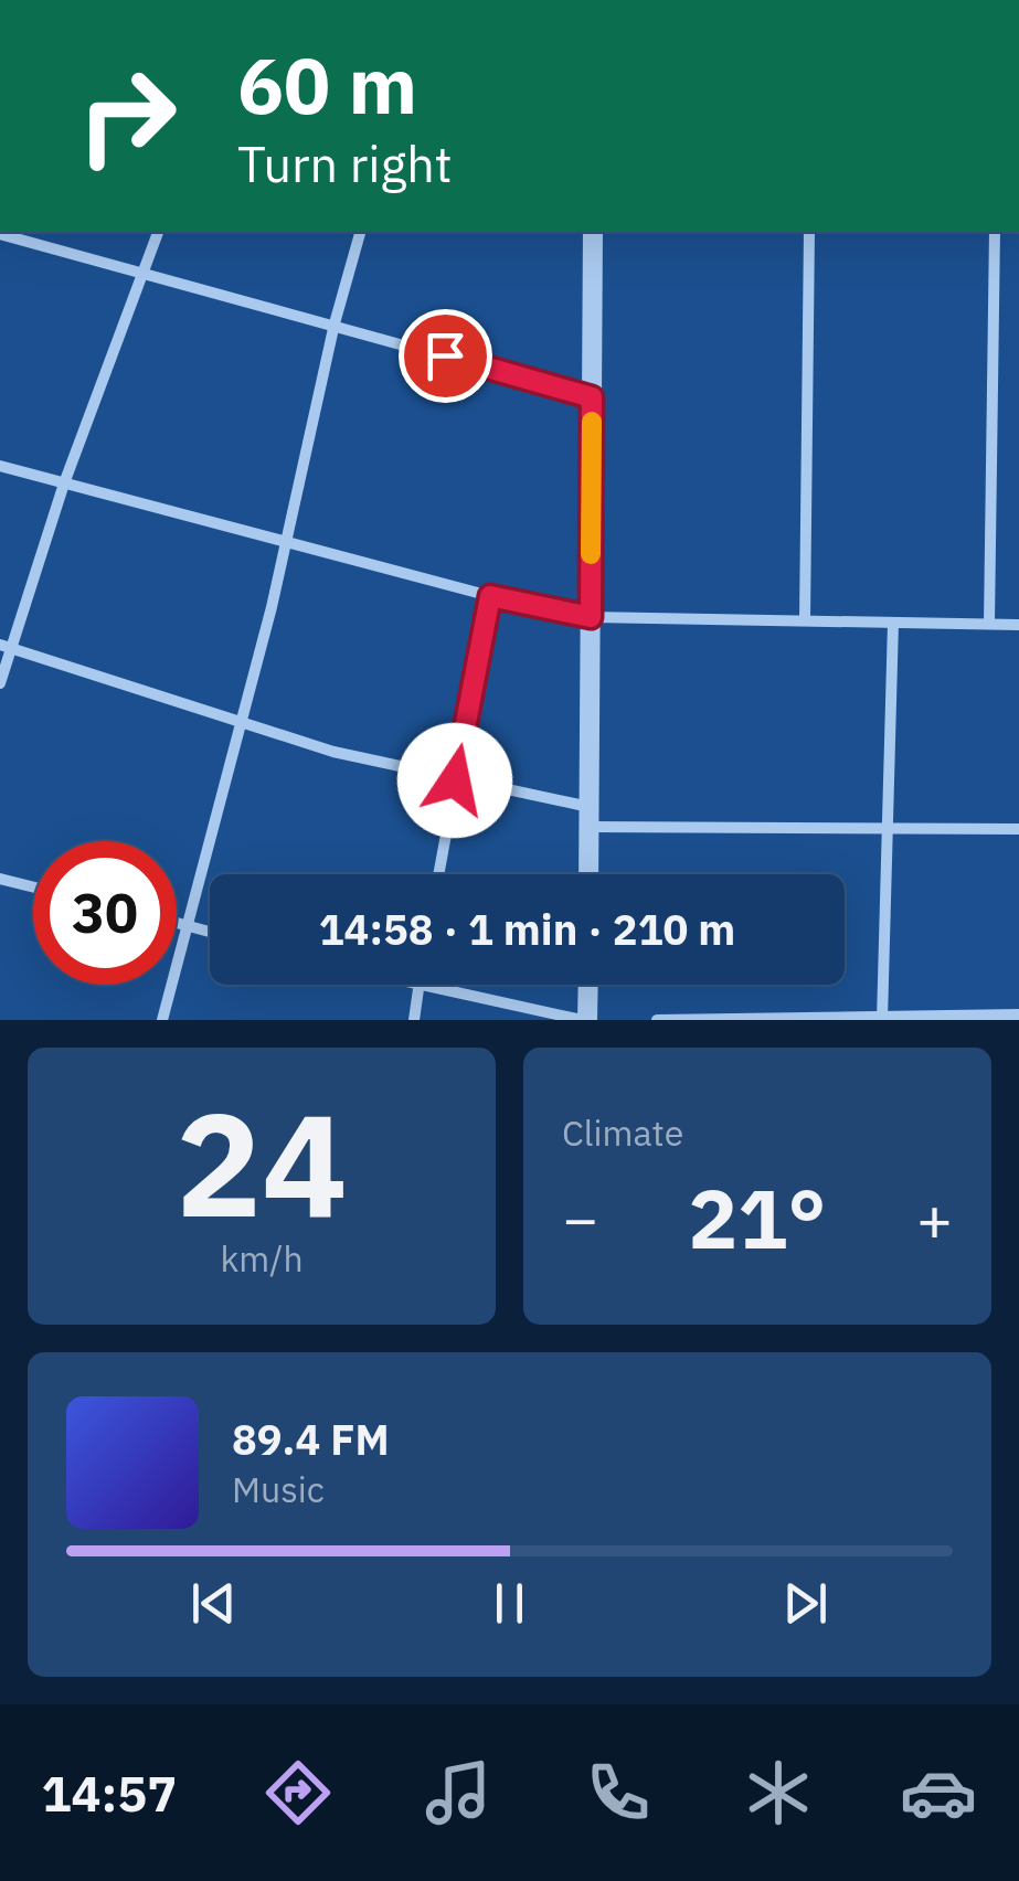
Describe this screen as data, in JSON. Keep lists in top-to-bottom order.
{
  "page": {
    "turn": ["60 m", "Turn right"],
    "limit": "30",
    "trip": "14:58 · 1 min · 210 m",
    "tile": [
      ["24", "km/h"],
      "Climate"
    ],
    "heat": ["−", "21°", "+"],
    "song": ["89.4 FM", "Music"],
    "tabs": "14:57"
  }
}
